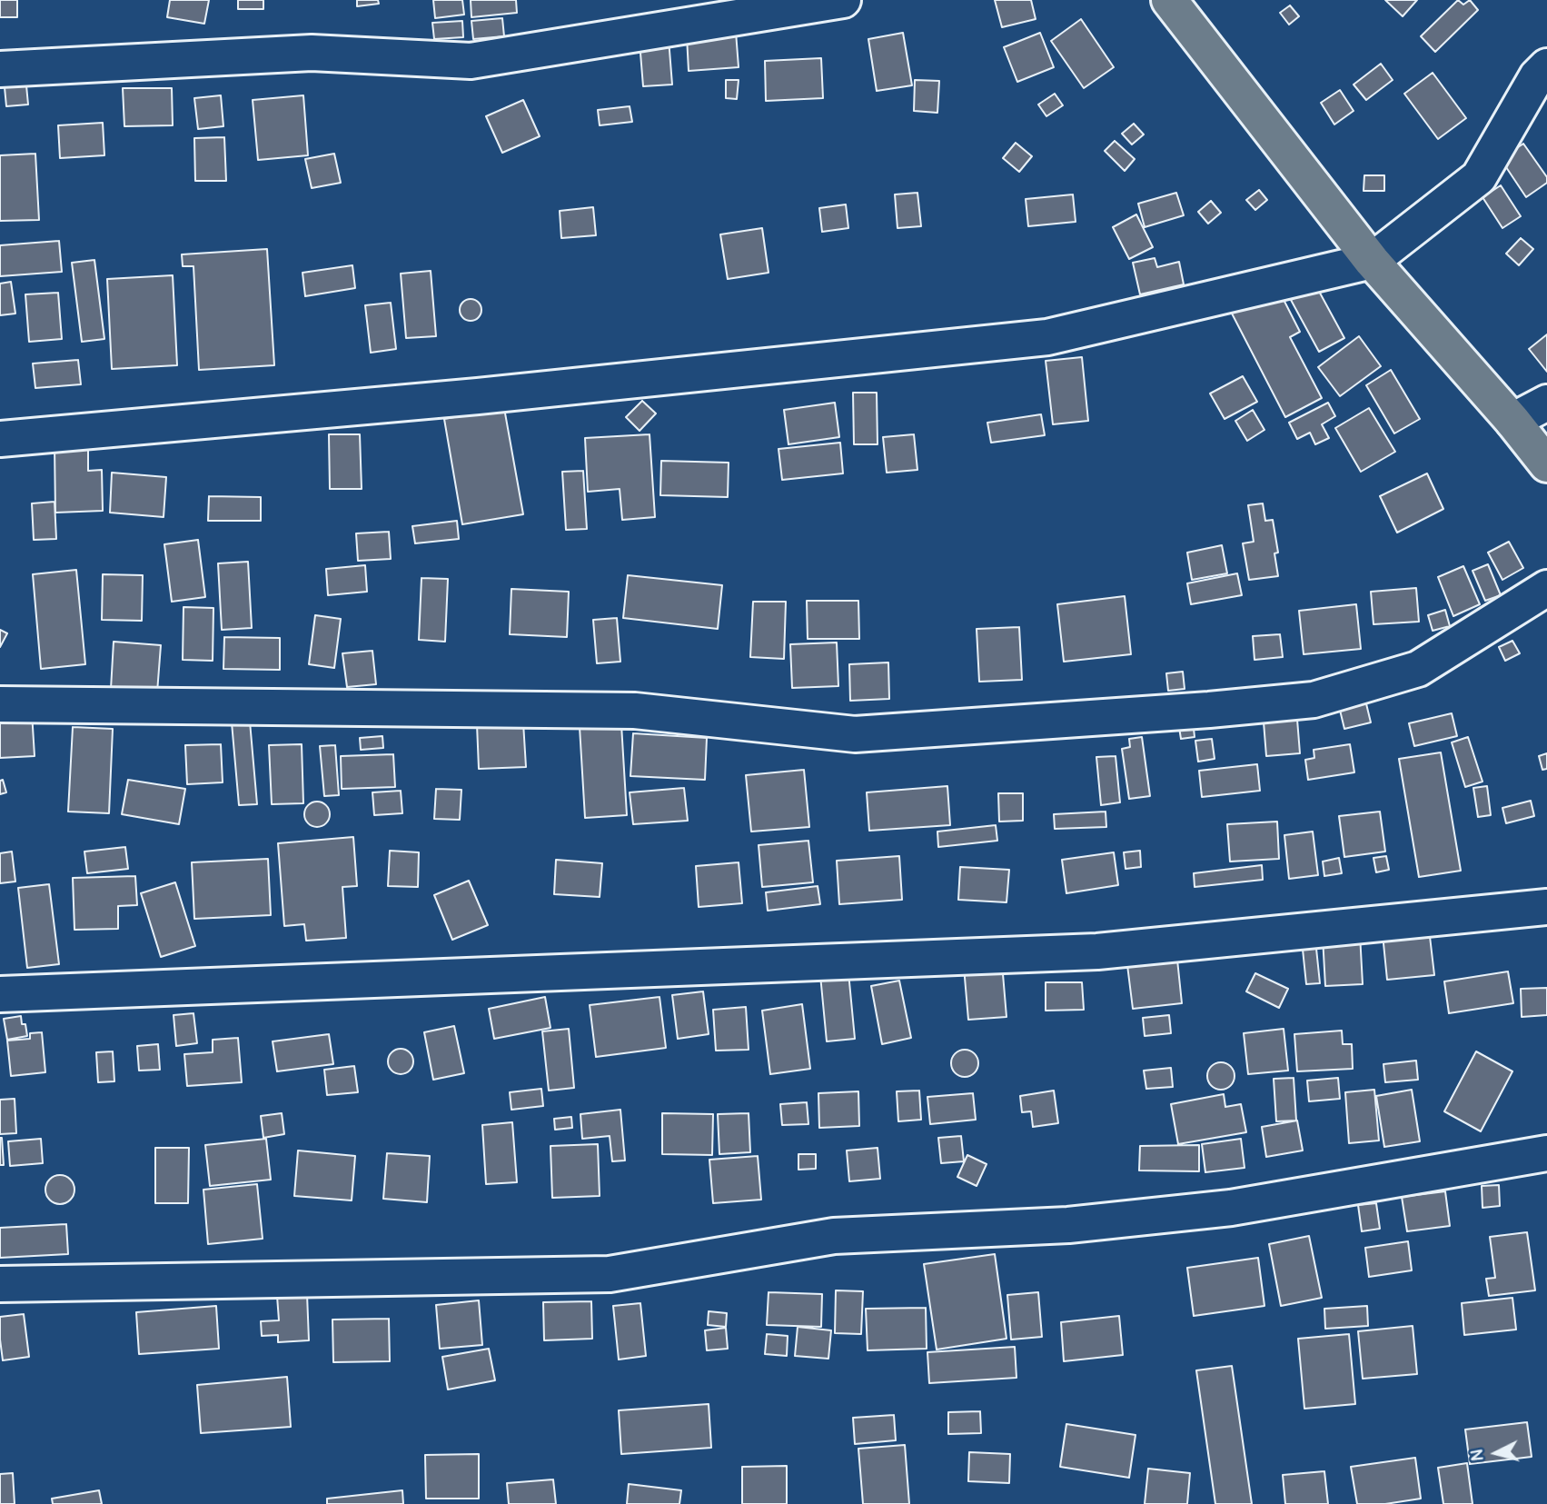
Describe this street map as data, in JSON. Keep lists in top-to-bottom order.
{
  "north": "left"
}
